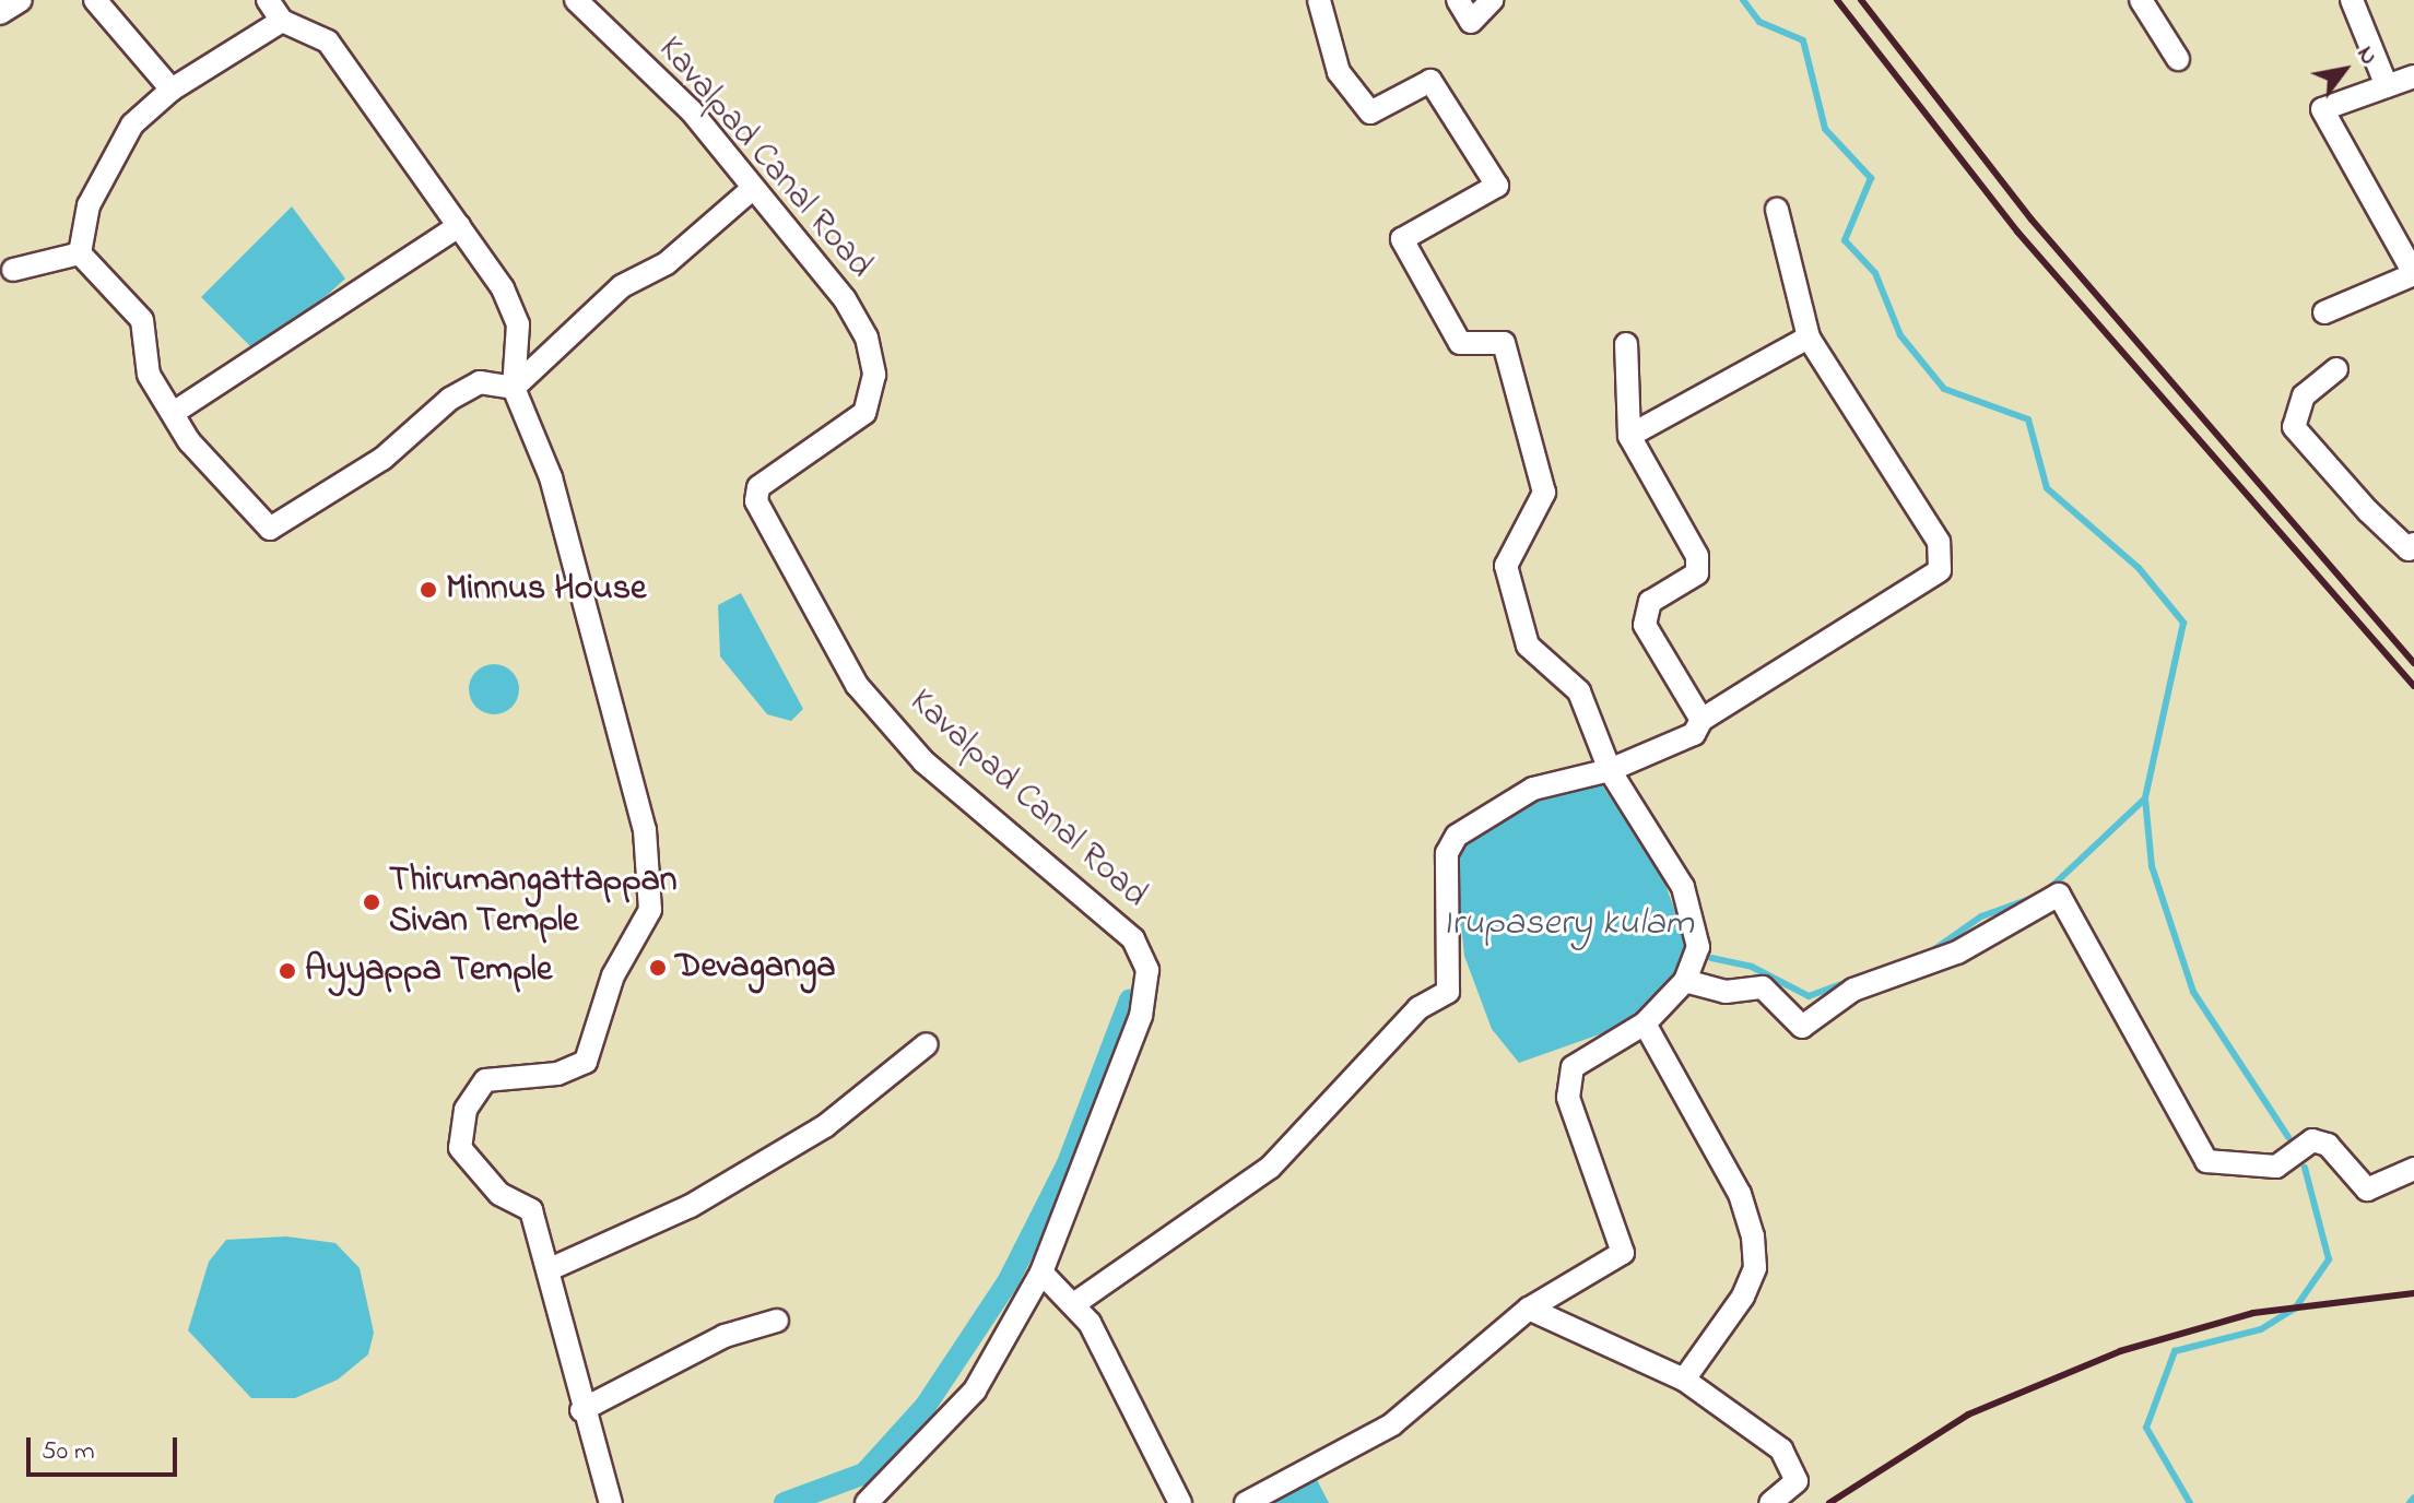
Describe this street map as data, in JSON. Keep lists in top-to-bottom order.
{
  "streets": {
    "street": ["Kavalpad Canal Road"]
  },
  "water": ["Irupasery kulam"],
  "places": [
    "Minnus House",
    "Thirumangattappan Sivan Temple",
    "Devaganga",
    "Ayyappa Temple"
  ],
  "scale_bar": "50 m",
  "north": "top right"
}
